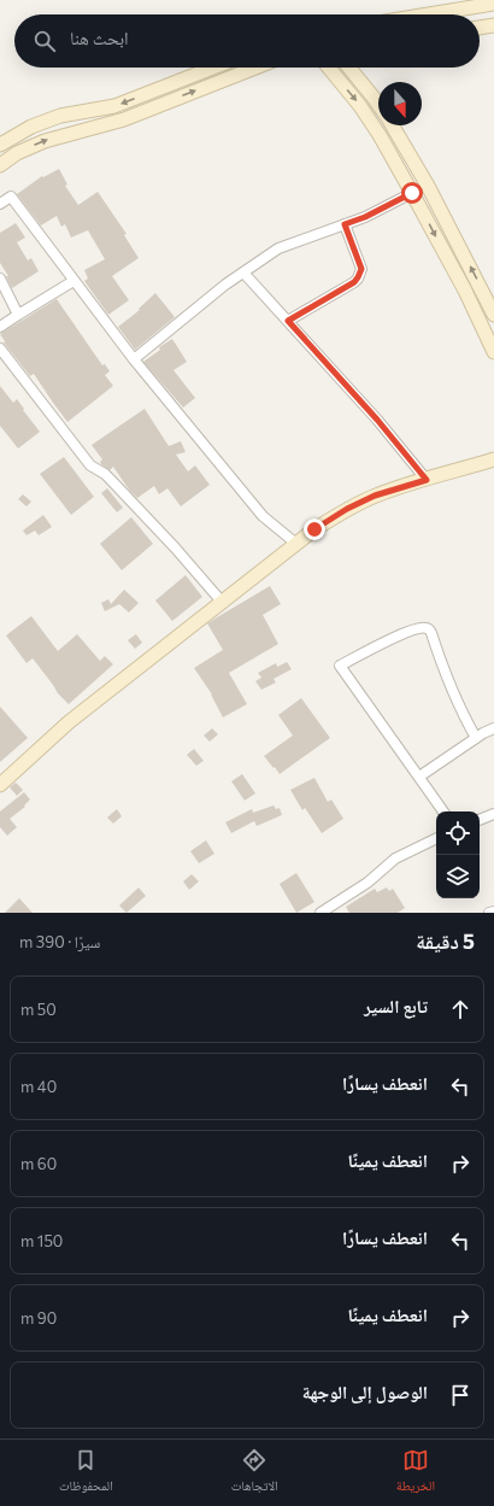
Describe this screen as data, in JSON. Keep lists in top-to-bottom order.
{
  "north": "bottom",
  "page": {
    "search": "ابحث هنا",
    "heading": ["5 دقيقة", "سيرًا · 390 m"],
    "list": [
      ["تابع السير", "50 m"],
      ["انعطف يسارًا", "40 m"],
      ["انعطف يمينًا", "60 m"],
      ["انعطف يسارًا", "150 m"],
      ["انعطف يمينًا", "90 m"],
      "الوصول إلى الوجهة"
    ],
    "nav": ["الخريطة", "الاتجاهات", "المحفوظات"]
  }
}
